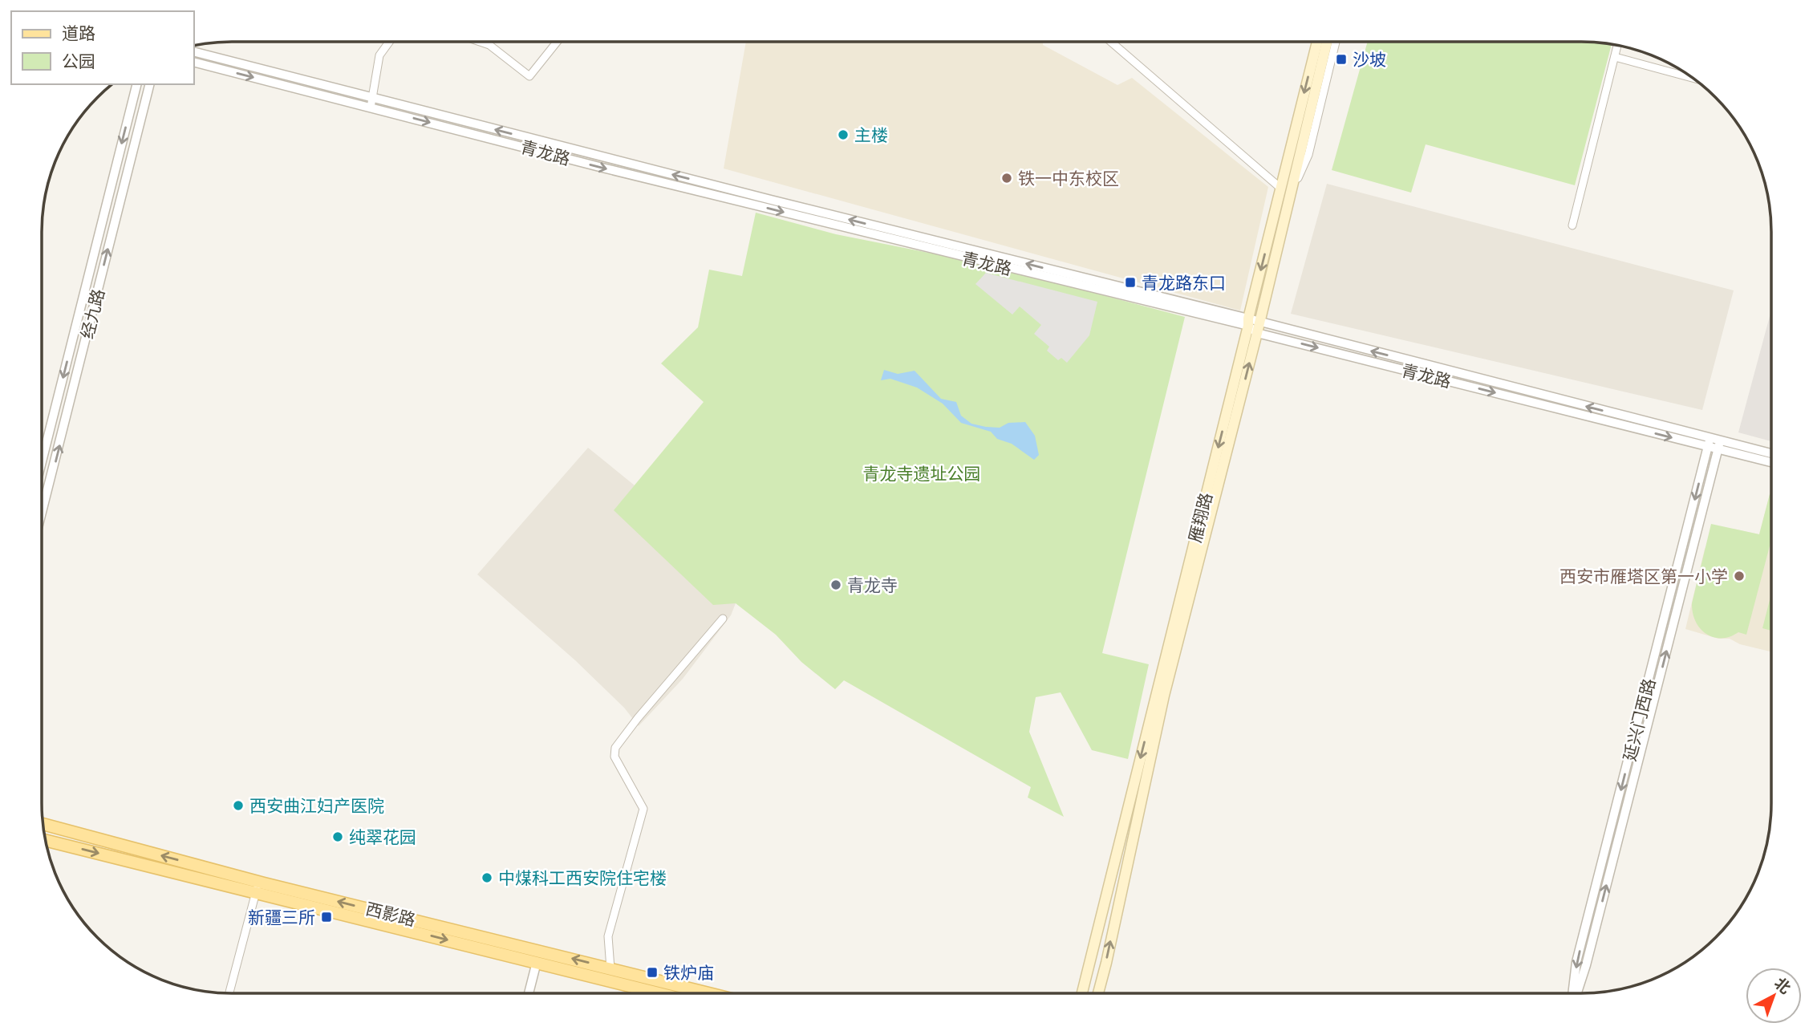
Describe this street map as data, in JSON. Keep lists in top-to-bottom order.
{
  "streets": {
    "main road": ["雁翔路", "西影路"],
    "street": ["青龙路", "经九路", "延兴门西路"]
  },
  "crossings": [
    ["青龙路", "雁翔路"],
    ["青龙路", "延兴门西路"]
  ],
  "parks": ["青龙寺遗址公园"],
  "places": {
    "transit": [
      "沙坡",
      "青龙路东口",
      "新疆三所",
      "铁炉庙"
    ],
    "other": [
      "主楼",
      "铁一中东校区",
      "西安市雁塔区第一小学",
      "青龙寺",
      "西安曲江妇产医院",
      "纯翠花园",
      "中煤科工西安院住宅楼"
    ]
  },
  "legend": ["道路", "公园"],
  "north": "top right"
}
